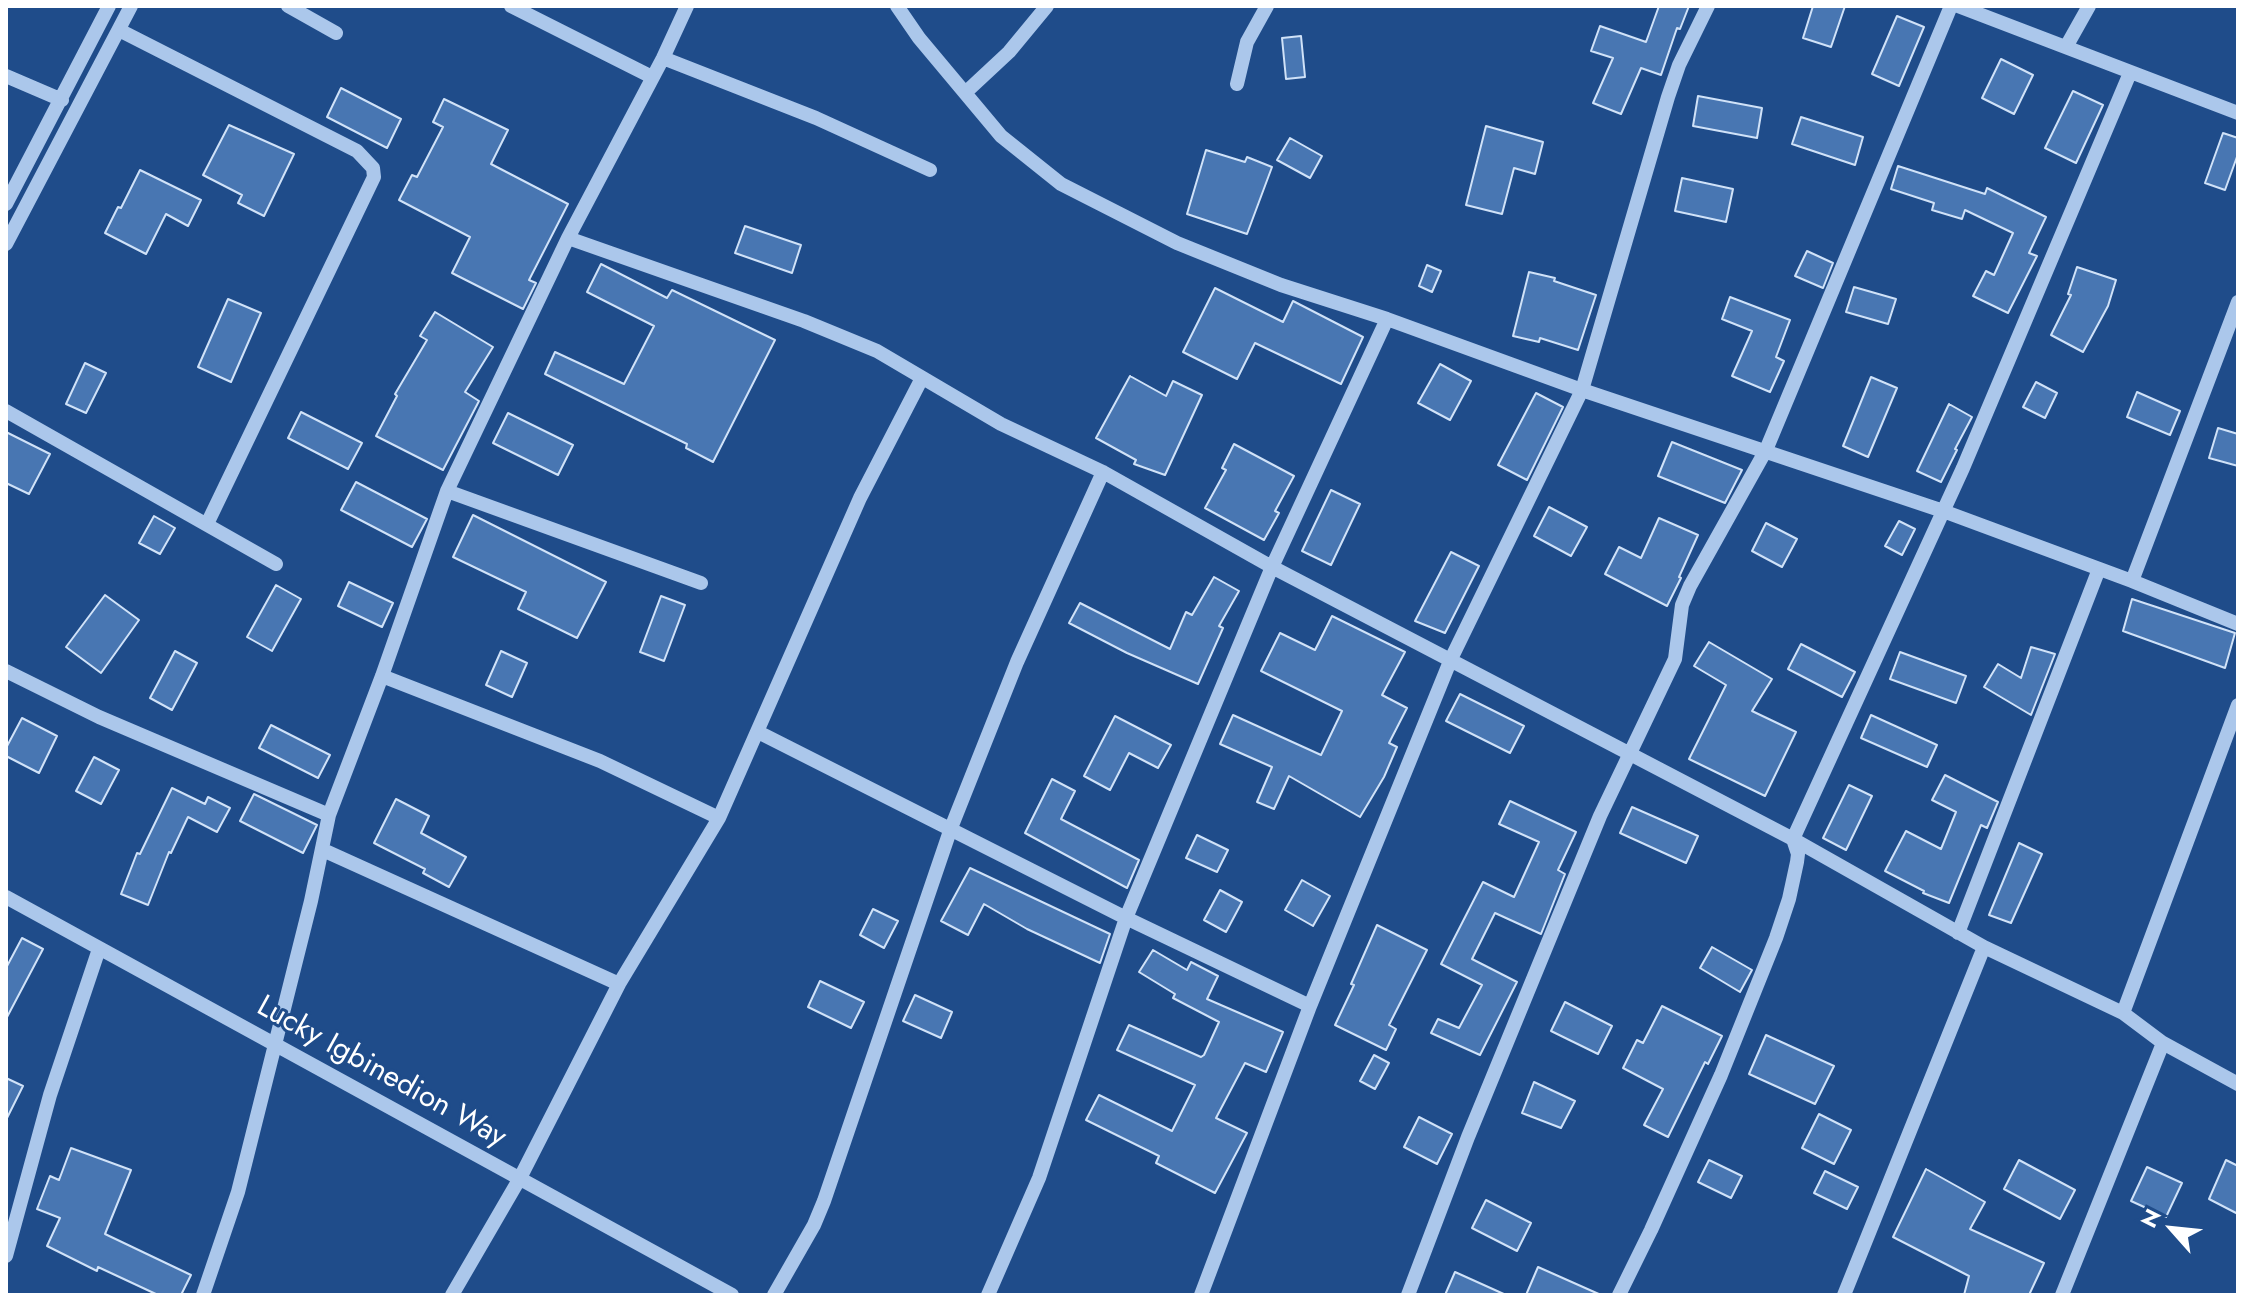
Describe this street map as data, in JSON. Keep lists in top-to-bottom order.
{
  "streets": {
    "street": ["Lucky Igbinedion Way"]
  },
  "north": "top left"
}
